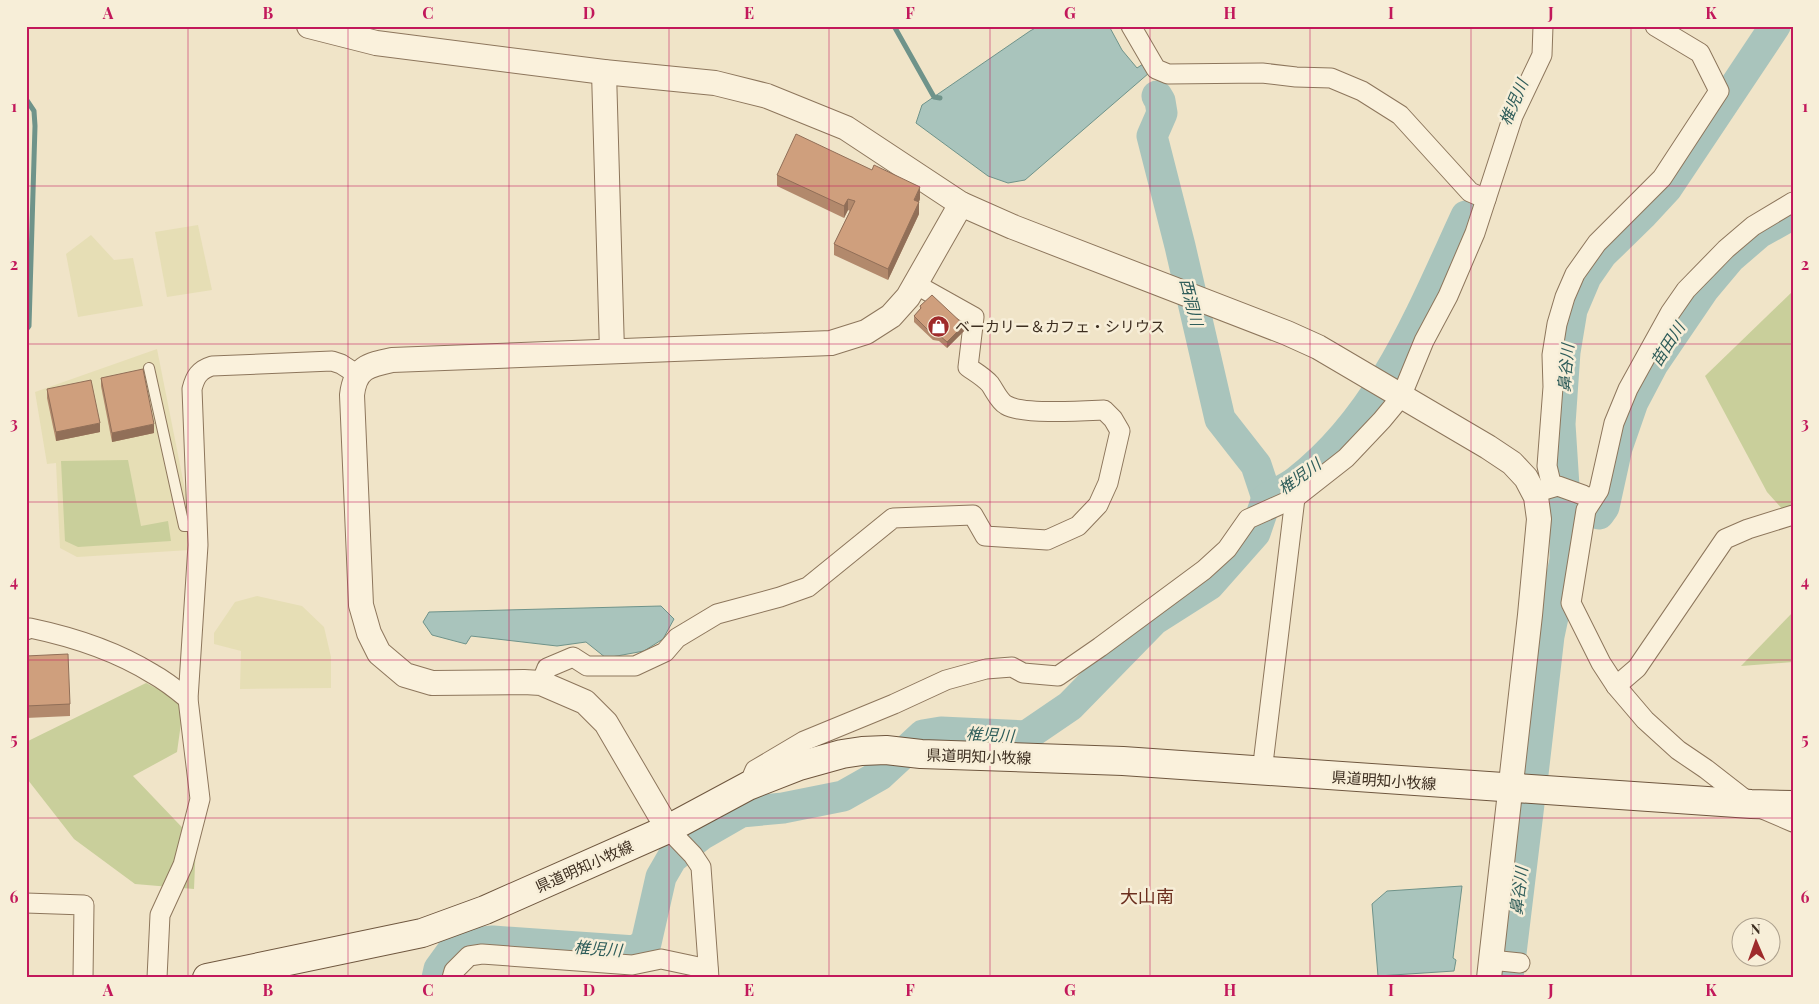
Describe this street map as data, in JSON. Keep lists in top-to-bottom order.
{
  "streets": {
    "main road": ["県道明知小牧線"]
  },
  "districts": ["大山南"],
  "water": [
    "椎児川",
    "西洞川",
    "苗田川",
    "鼻谷川"
  ],
  "places": {
    "shop": ["ベーカリー＆カフェ・シリウス"]
  },
  "north": "top",
  "grid": {
    "columns": [
      "A",
      "B",
      "C",
      "D",
      "E",
      "F",
      "G",
      "H",
      "I",
      "J",
      "K"
    ],
    "rows": [
      "1",
      "2",
      "3",
      "4",
      "5",
      "6"
    ]
  }
}
